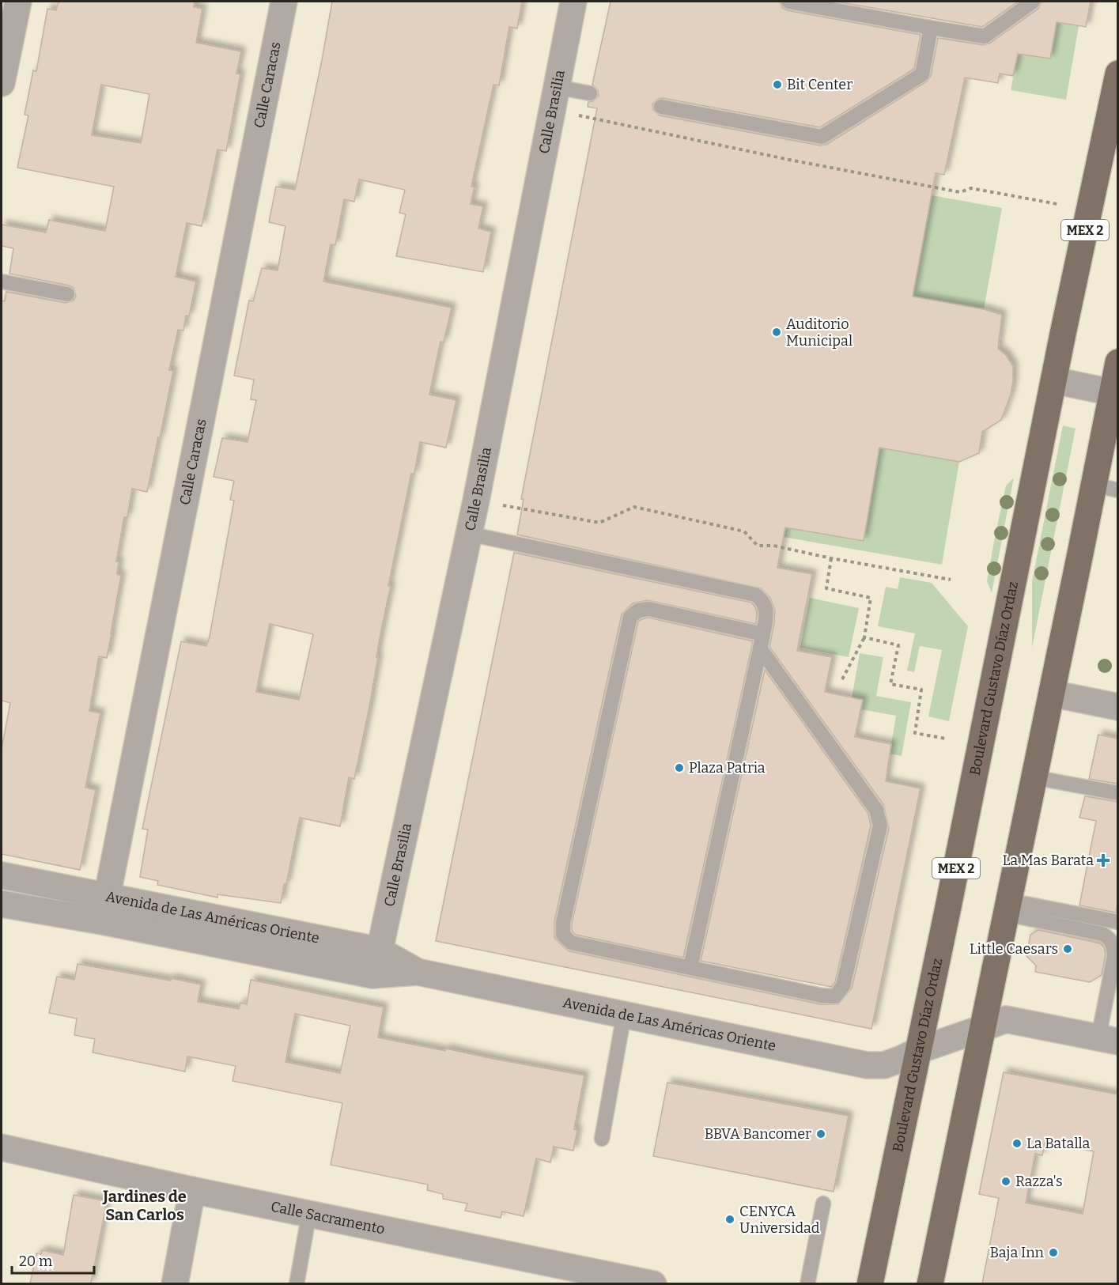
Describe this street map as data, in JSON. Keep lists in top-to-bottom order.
{
  "streets": {
    "main road": ["MEX 2", "Boulevard Gustavo Díaz Ordaz"],
    "street": [
      "Calle Caracas",
      "Calle Brasilia",
      "Avenida de Las Américas Oriente",
      "Calle Sacramento"
    ]
  },
  "crossings": [
    ["Calle Caracas", "Avenida de Las Américas Oriente"],
    ["Calle Brasilia", "Avenida de Las Américas Oriente"],
    ["Boulevard Gustavo Díaz Ordaz", "Avenida de Las Américas Oriente"]
  ],
  "districts": ["Jardines de San Carlos"],
  "places": {
    "other": [
      "Bit Center",
      "Auditorio Municipal",
      "Plaza Patria",
      "Little Caesars",
      "BBVA Bancomer",
      "La Batalla",
      "Razza's",
      "CENYCA Universidad",
      "Baja Inn"
    ],
    "health": ["La Mas Barata"]
  },
  "scale_bar": "20 m"
}
